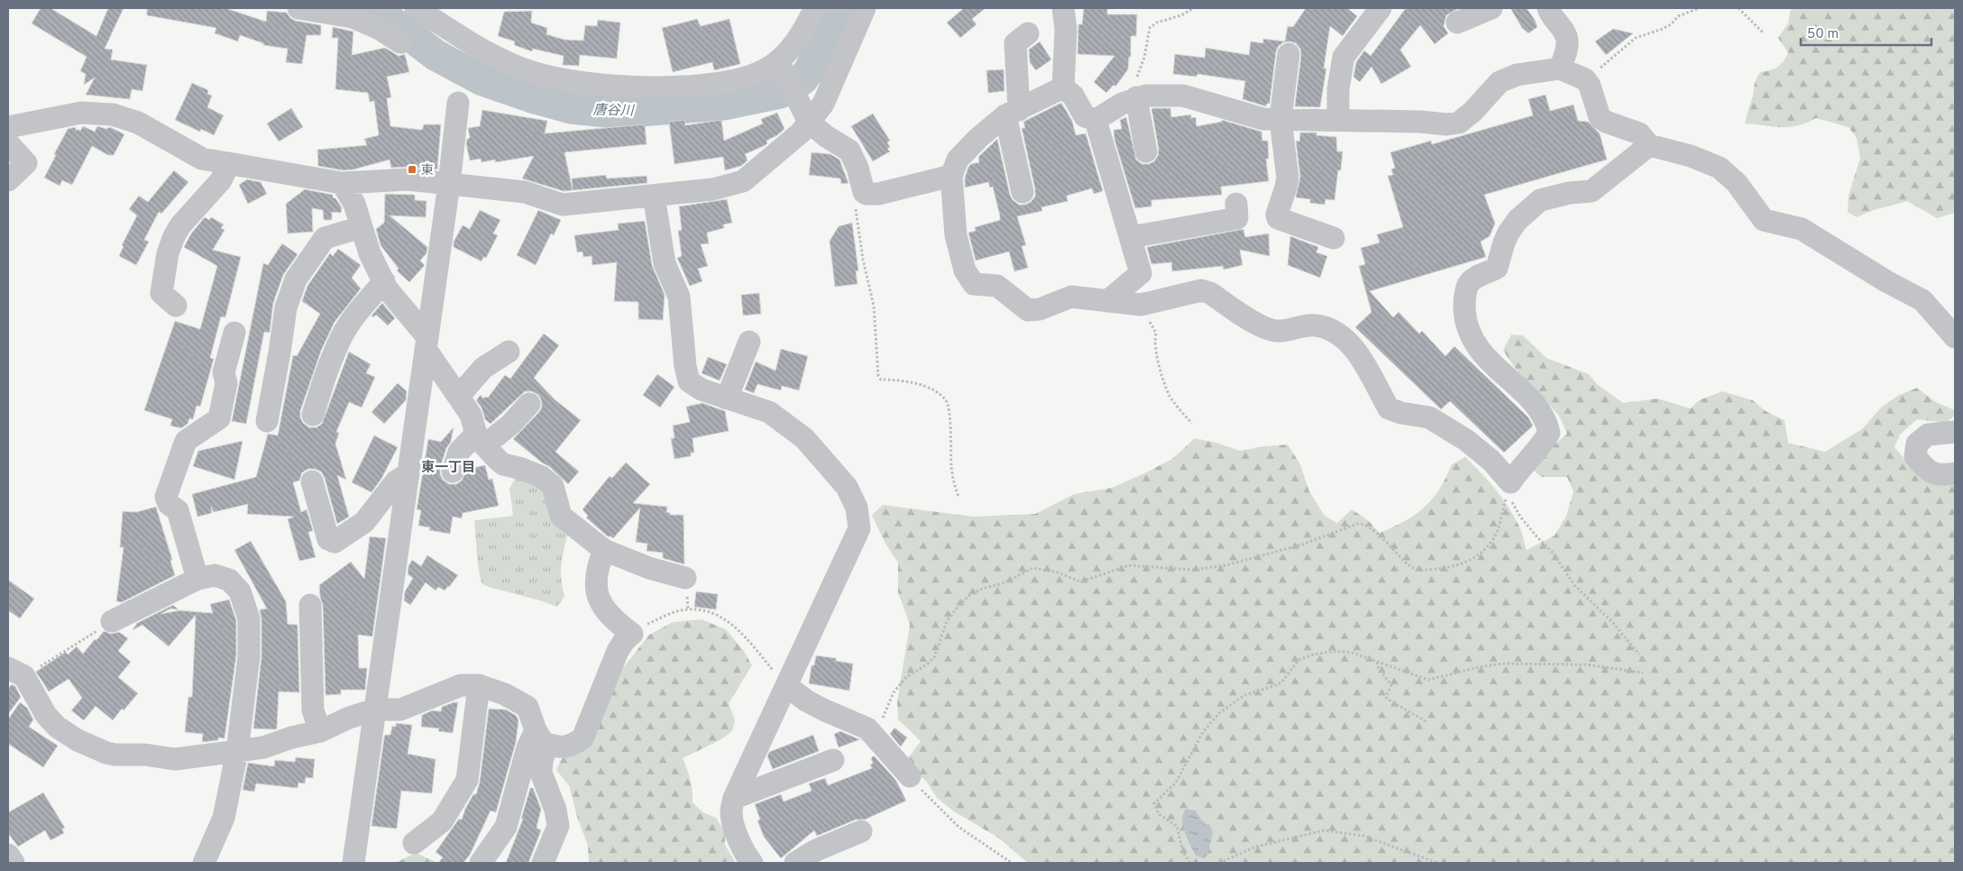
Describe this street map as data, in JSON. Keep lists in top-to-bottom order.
{
  "districts": ["東一丁目"],
  "water": ["唐谷川"],
  "places": {
    "transit": ["東"]
  },
  "scale_bar": "50 m"
}
